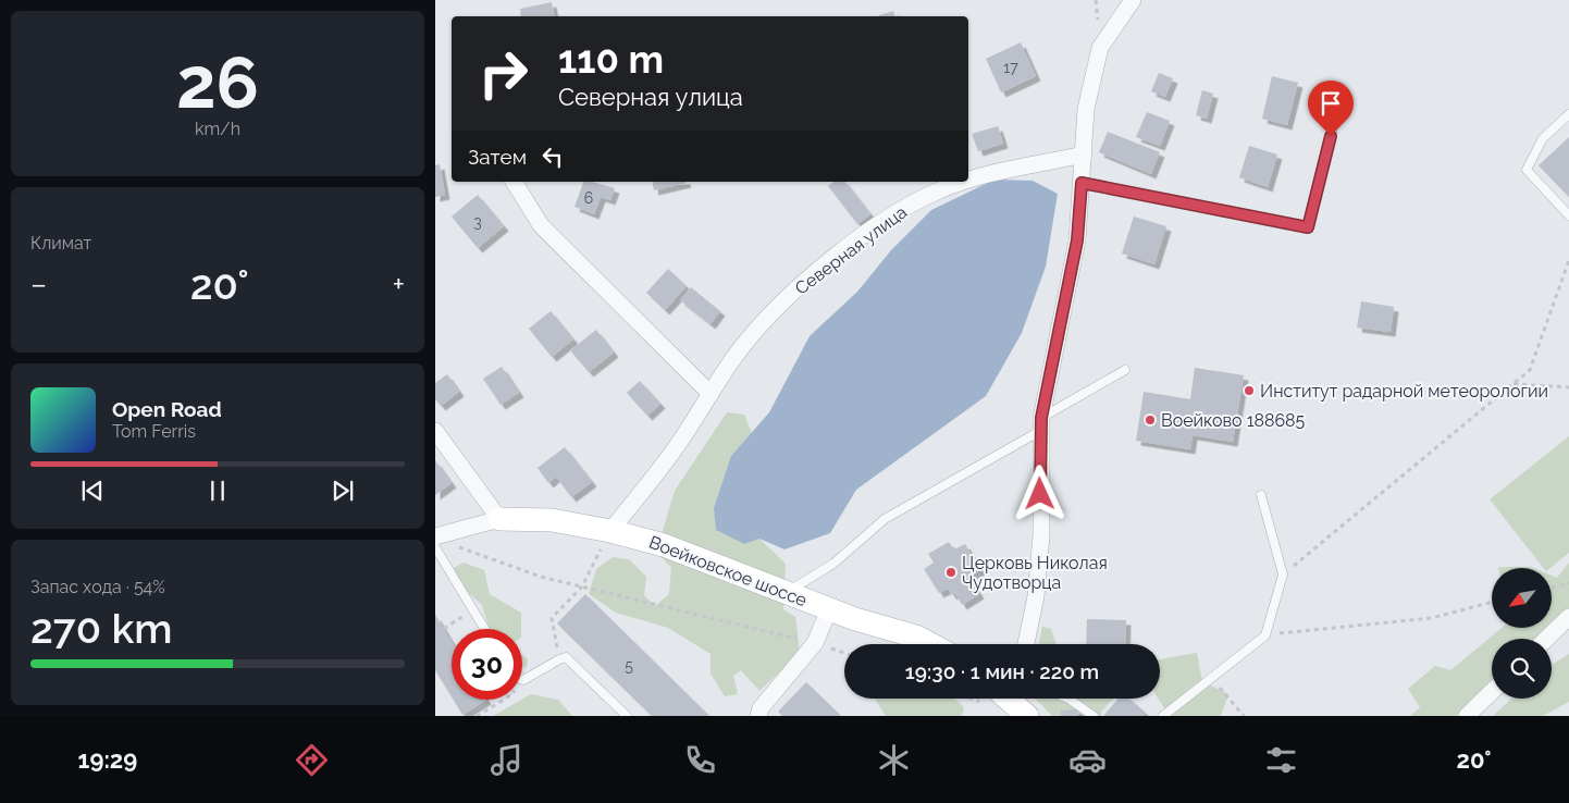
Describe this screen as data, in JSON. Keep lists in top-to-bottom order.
{
  "streets": {
    "street": ["Северная улица", "Воейковское шоссе"]
  },
  "crossings": [
    ["Северная улица", "Воейковское шоссе"]
  ],
  "places": ["Институт радарной метеорологии", "Воейково 188685", "Церковь Николая Чудотворца"],
  "house_numbers": [
    "17",
    "6",
    "3",
    "5"
  ],
  "north": "bottom left",
  "page": {
    "tile": [
      ["26", "km/h"],
      "Климат",
      ["Запас хода · 54%", "270 km"]
    ],
    "turn": ["110 m", "Северная улица"],
    "then": "Затем",
    "heat": ["−", "20°", "+"],
    "song": ["Open Road", "Tom Ferris"],
    "limit": "30",
    "trip": "19:30 · 1 мин · 220 m",
    "tabs": ["19:29", "20°"]
  }
}
